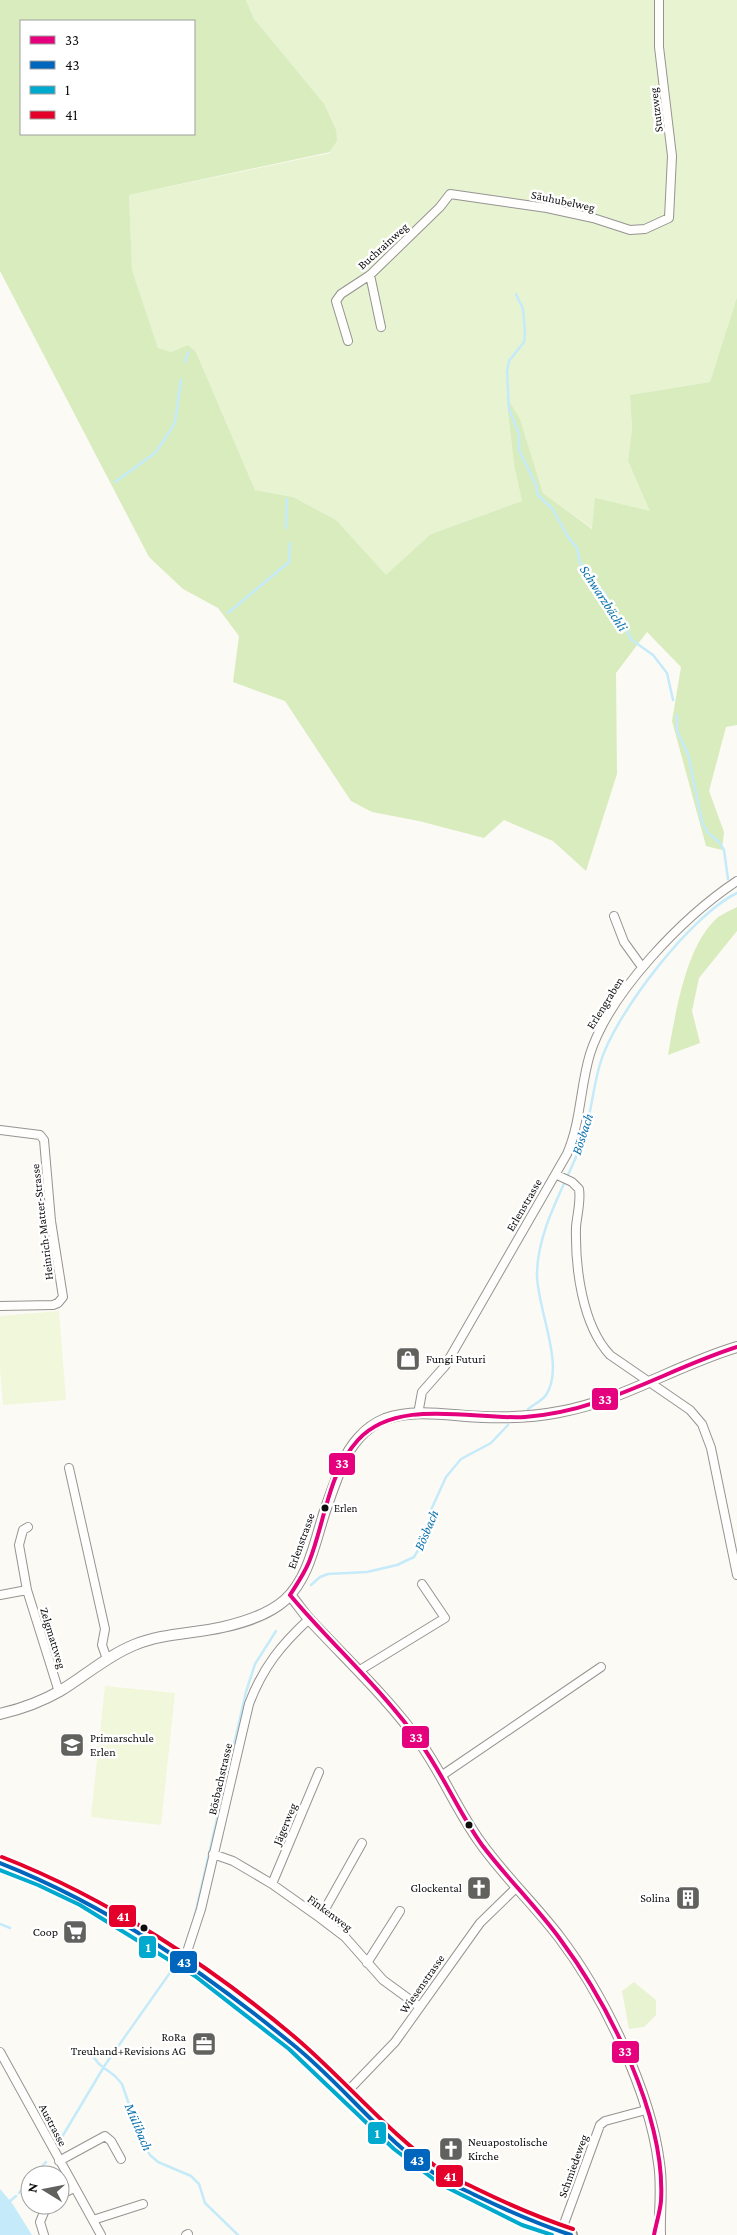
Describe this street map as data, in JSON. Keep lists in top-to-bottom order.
{
  "streets": {
    "street": [
      "Stutzweg",
      "Säuhubelweg",
      "Buchrainweg",
      "Erlengraben",
      "Erlenstrasse",
      "Heinrich-Matter-Strasse",
      "Zelgmattweg",
      "Bösbachstrasse",
      "Jägerweg",
      "Finkenweg",
      "Wiesenstrasse",
      "Austrasse",
      "Schmiedeweg"
    ]
  },
  "crossings": [
    ["Stutzweg", "Säuhubelweg"],
    ["Säuhubelweg", "Buchrainweg"],
    ["Erlengraben", "Erlenstrasse"],
    ["Erlenstrasse", "Zelgmattweg"],
    ["Bösbachstrasse", "Finkenweg"],
    ["Jägerweg", "Finkenweg"],
    ["Finkenweg", "Wiesenstrasse"]
  ],
  "water": ["Schwarzbächli", "Bösbach", "Mülibach"],
  "places": {
    "shop": ["Fungi Futuri"],
    "other": ["Erlen"],
    "school or university": ["Primarschule Erlen"],
    "church": ["Glockental", "Neuapostolische Kirche"],
    "building": ["Solina"],
    "supermarket": ["Coop"],
    "office": ["RoRa Treuhand+Revisions AG"]
  },
  "lines": [
    "transit line 33",
    "transit line 41",
    "transit line 43",
    "transit line 1"
  ],
  "legend": [
    "33",
    "43",
    "1",
    "41"
  ],
  "north": "left"
}
